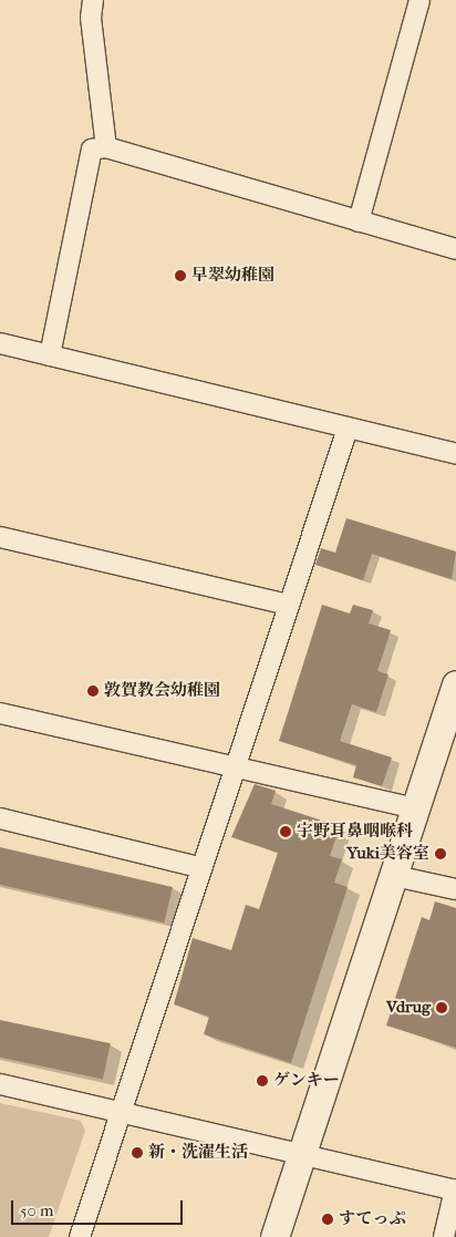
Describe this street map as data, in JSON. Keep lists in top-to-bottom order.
{
  "places": [
    "早翠幼稚園",
    "敦賀教会幼稚園",
    "宇野耳鼻咽喉科",
    "Yuki美容室",
    "Vdrug",
    "ゲンキー",
    "新・洗濯生活",
    "すてっぷ"
  ],
  "scale_bar": "50 m"
}
